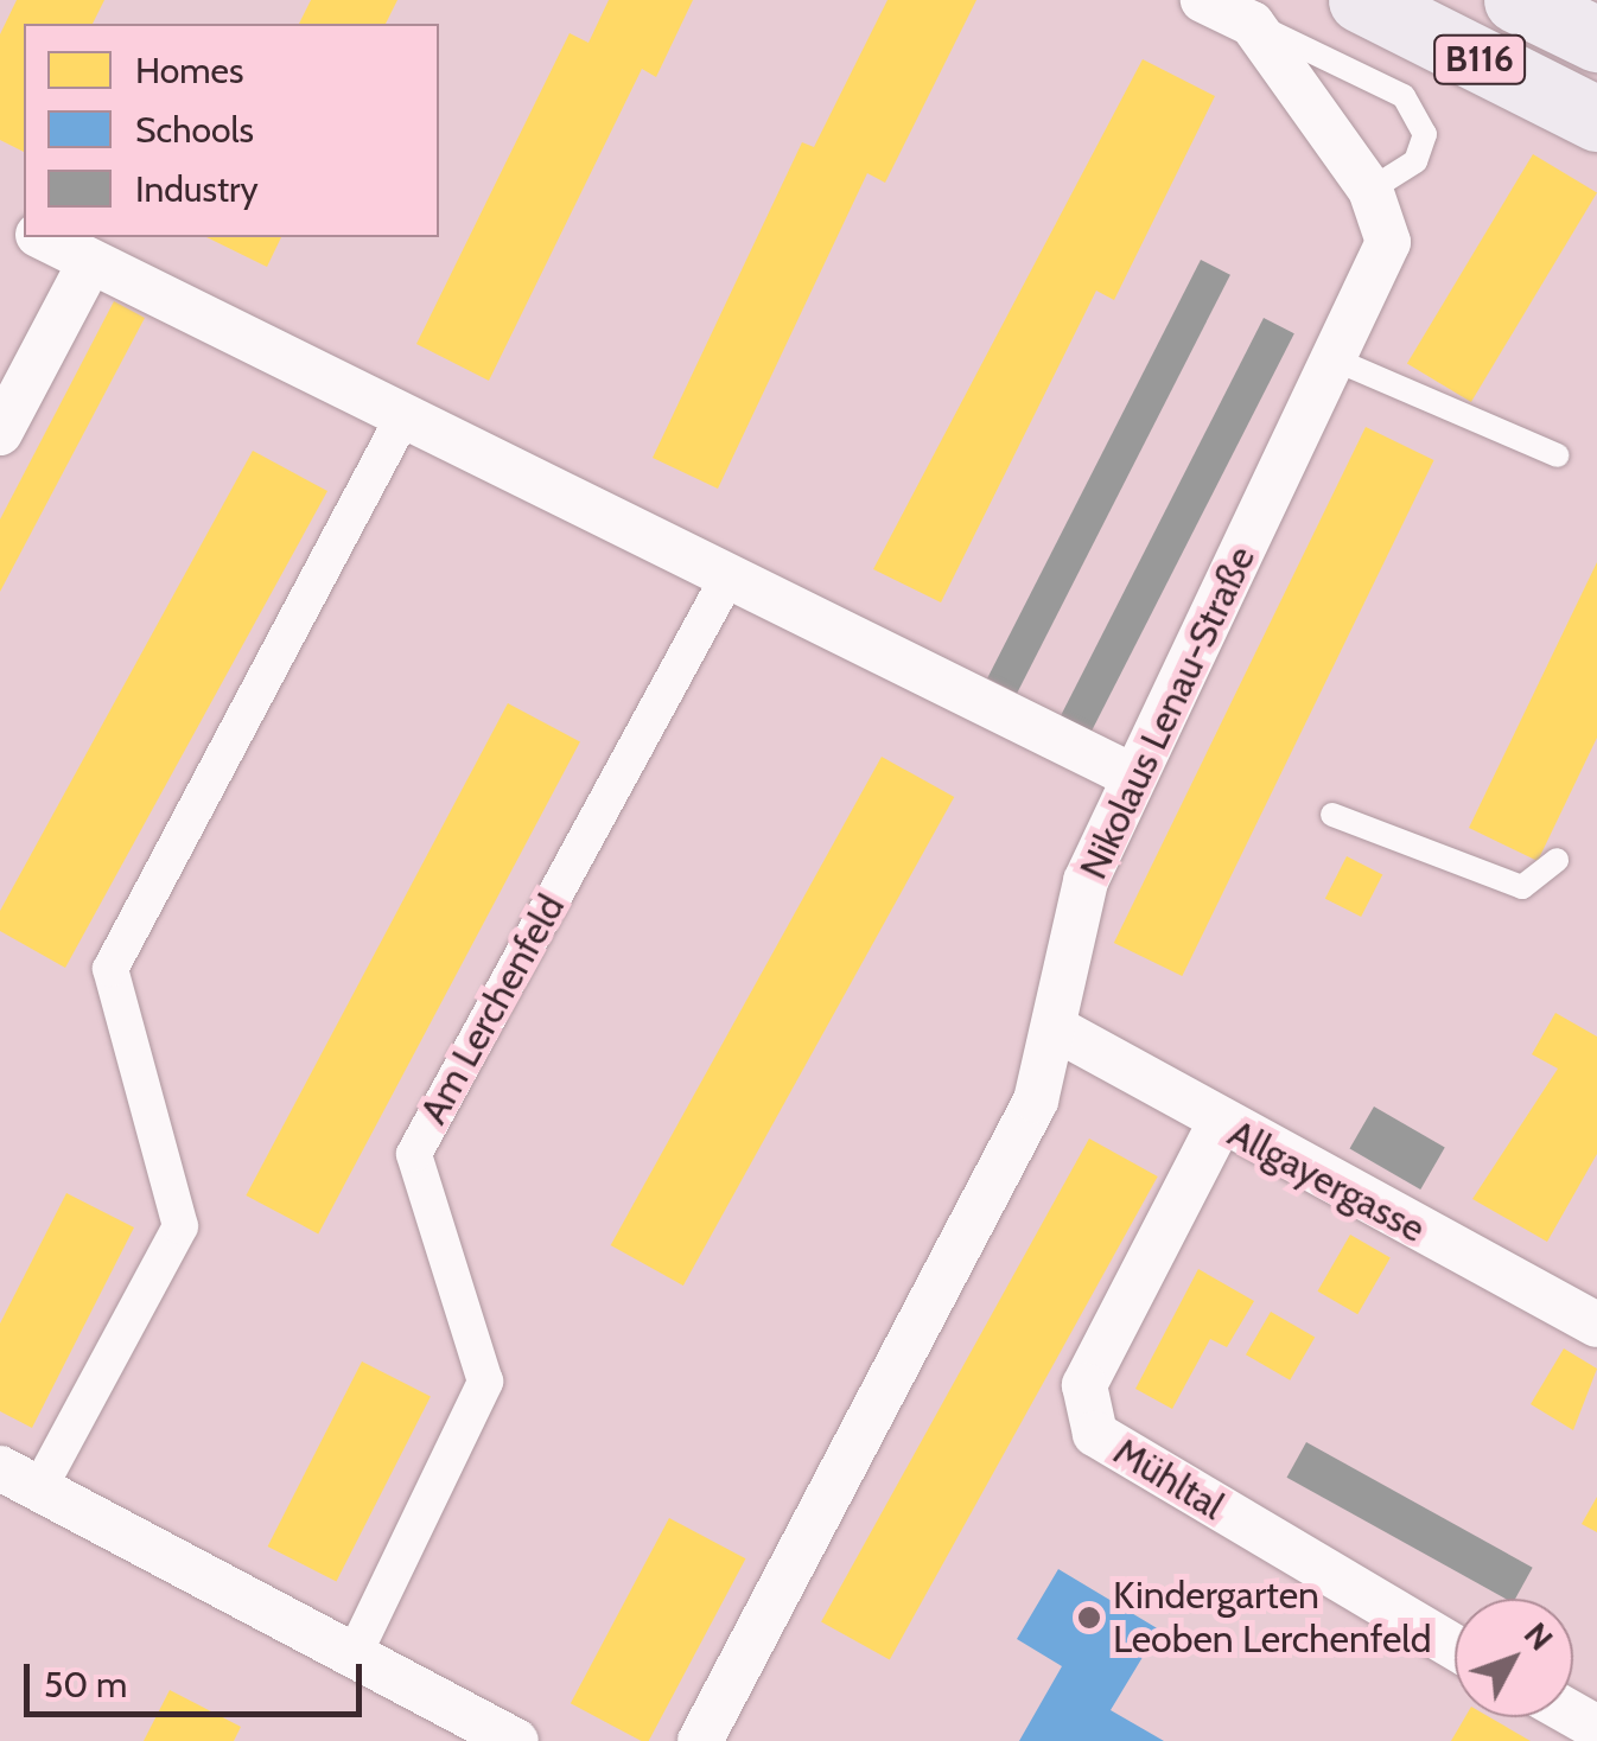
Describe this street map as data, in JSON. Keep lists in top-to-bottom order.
{
  "streets": {
    "main road": ["B116"],
    "street": [
      "Nikolaus Lenau-Straße",
      "Am Lerchenfeld",
      "Allgayergasse",
      "Mühltal"
    ]
  },
  "crossings": [
    ["Nikolaus Lenau-Straße", "Allgayergasse"],
    ["Allgayergasse", "Mühltal"]
  ],
  "places": ["Kindergarten Leoben Lerchenfeld"],
  "legend": ["Homes", "Schools", "Industry"],
  "scale_bar": "50 m",
  "north": "top right"
}
